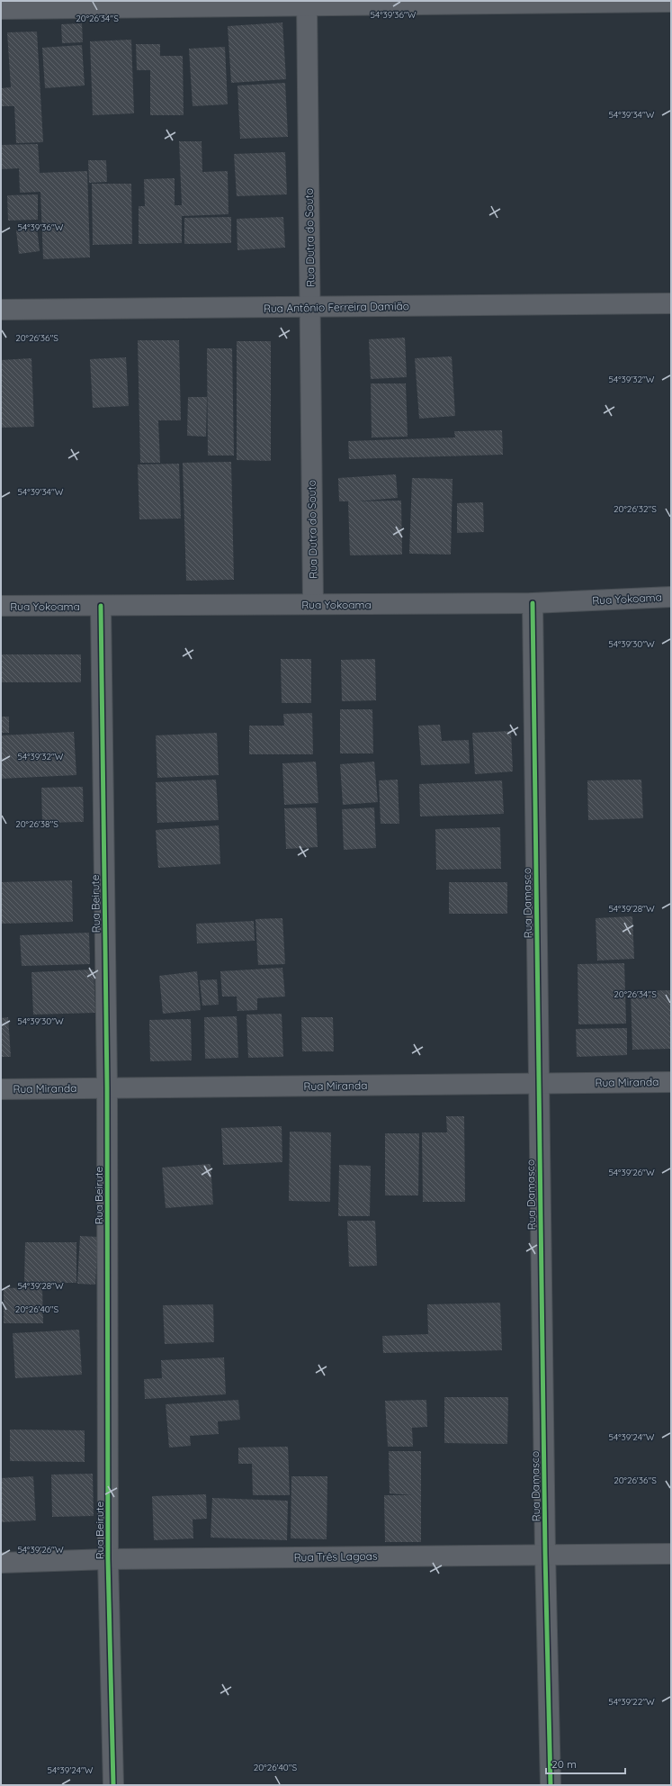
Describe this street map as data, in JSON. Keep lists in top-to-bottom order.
{
  "streets": {
    "street": [
      "Rua Dutra do Souto",
      "Rua Antônio Ferreira Damião",
      "Rua Yokoama",
      "Rua Damasco",
      "Rua Beirute",
      "Rua Miranda",
      "Rua Três Lagoas"
    ]
  },
  "crossings": [
    ["Rua Dutra do Souto", "Rua Antônio Ferreira Damião"],
    ["Rua Dutra do Souto", "Rua Yokoama"],
    ["Rua Yokoama", "Rua Damasco"],
    ["Rua Yokoama", "Rua Beirute"],
    ["Rua Damasco", "Rua Miranda"],
    ["Rua Damasco", "Rua Três Lagoas"],
    ["Rua Beirute", "Rua Miranda"],
    ["Rua Beirute", "Rua Três Lagoas"]
  ],
  "scale_bar": "20 m",
  "coordinates": [
    "54°39'36\"W",
    "20°26'34\"S",
    "54°39'34\"W",
    "20°26'36\"S",
    "54°39'32\"W",
    "20°26'32\"S",
    "54°39'30\"W",
    "20°26'38\"S",
    "54°39'28\"W",
    "54°39'26\"W",
    "20°26'40\"S",
    "54°39'24\"W",
    "54°39'22\"W"
  ]
}
